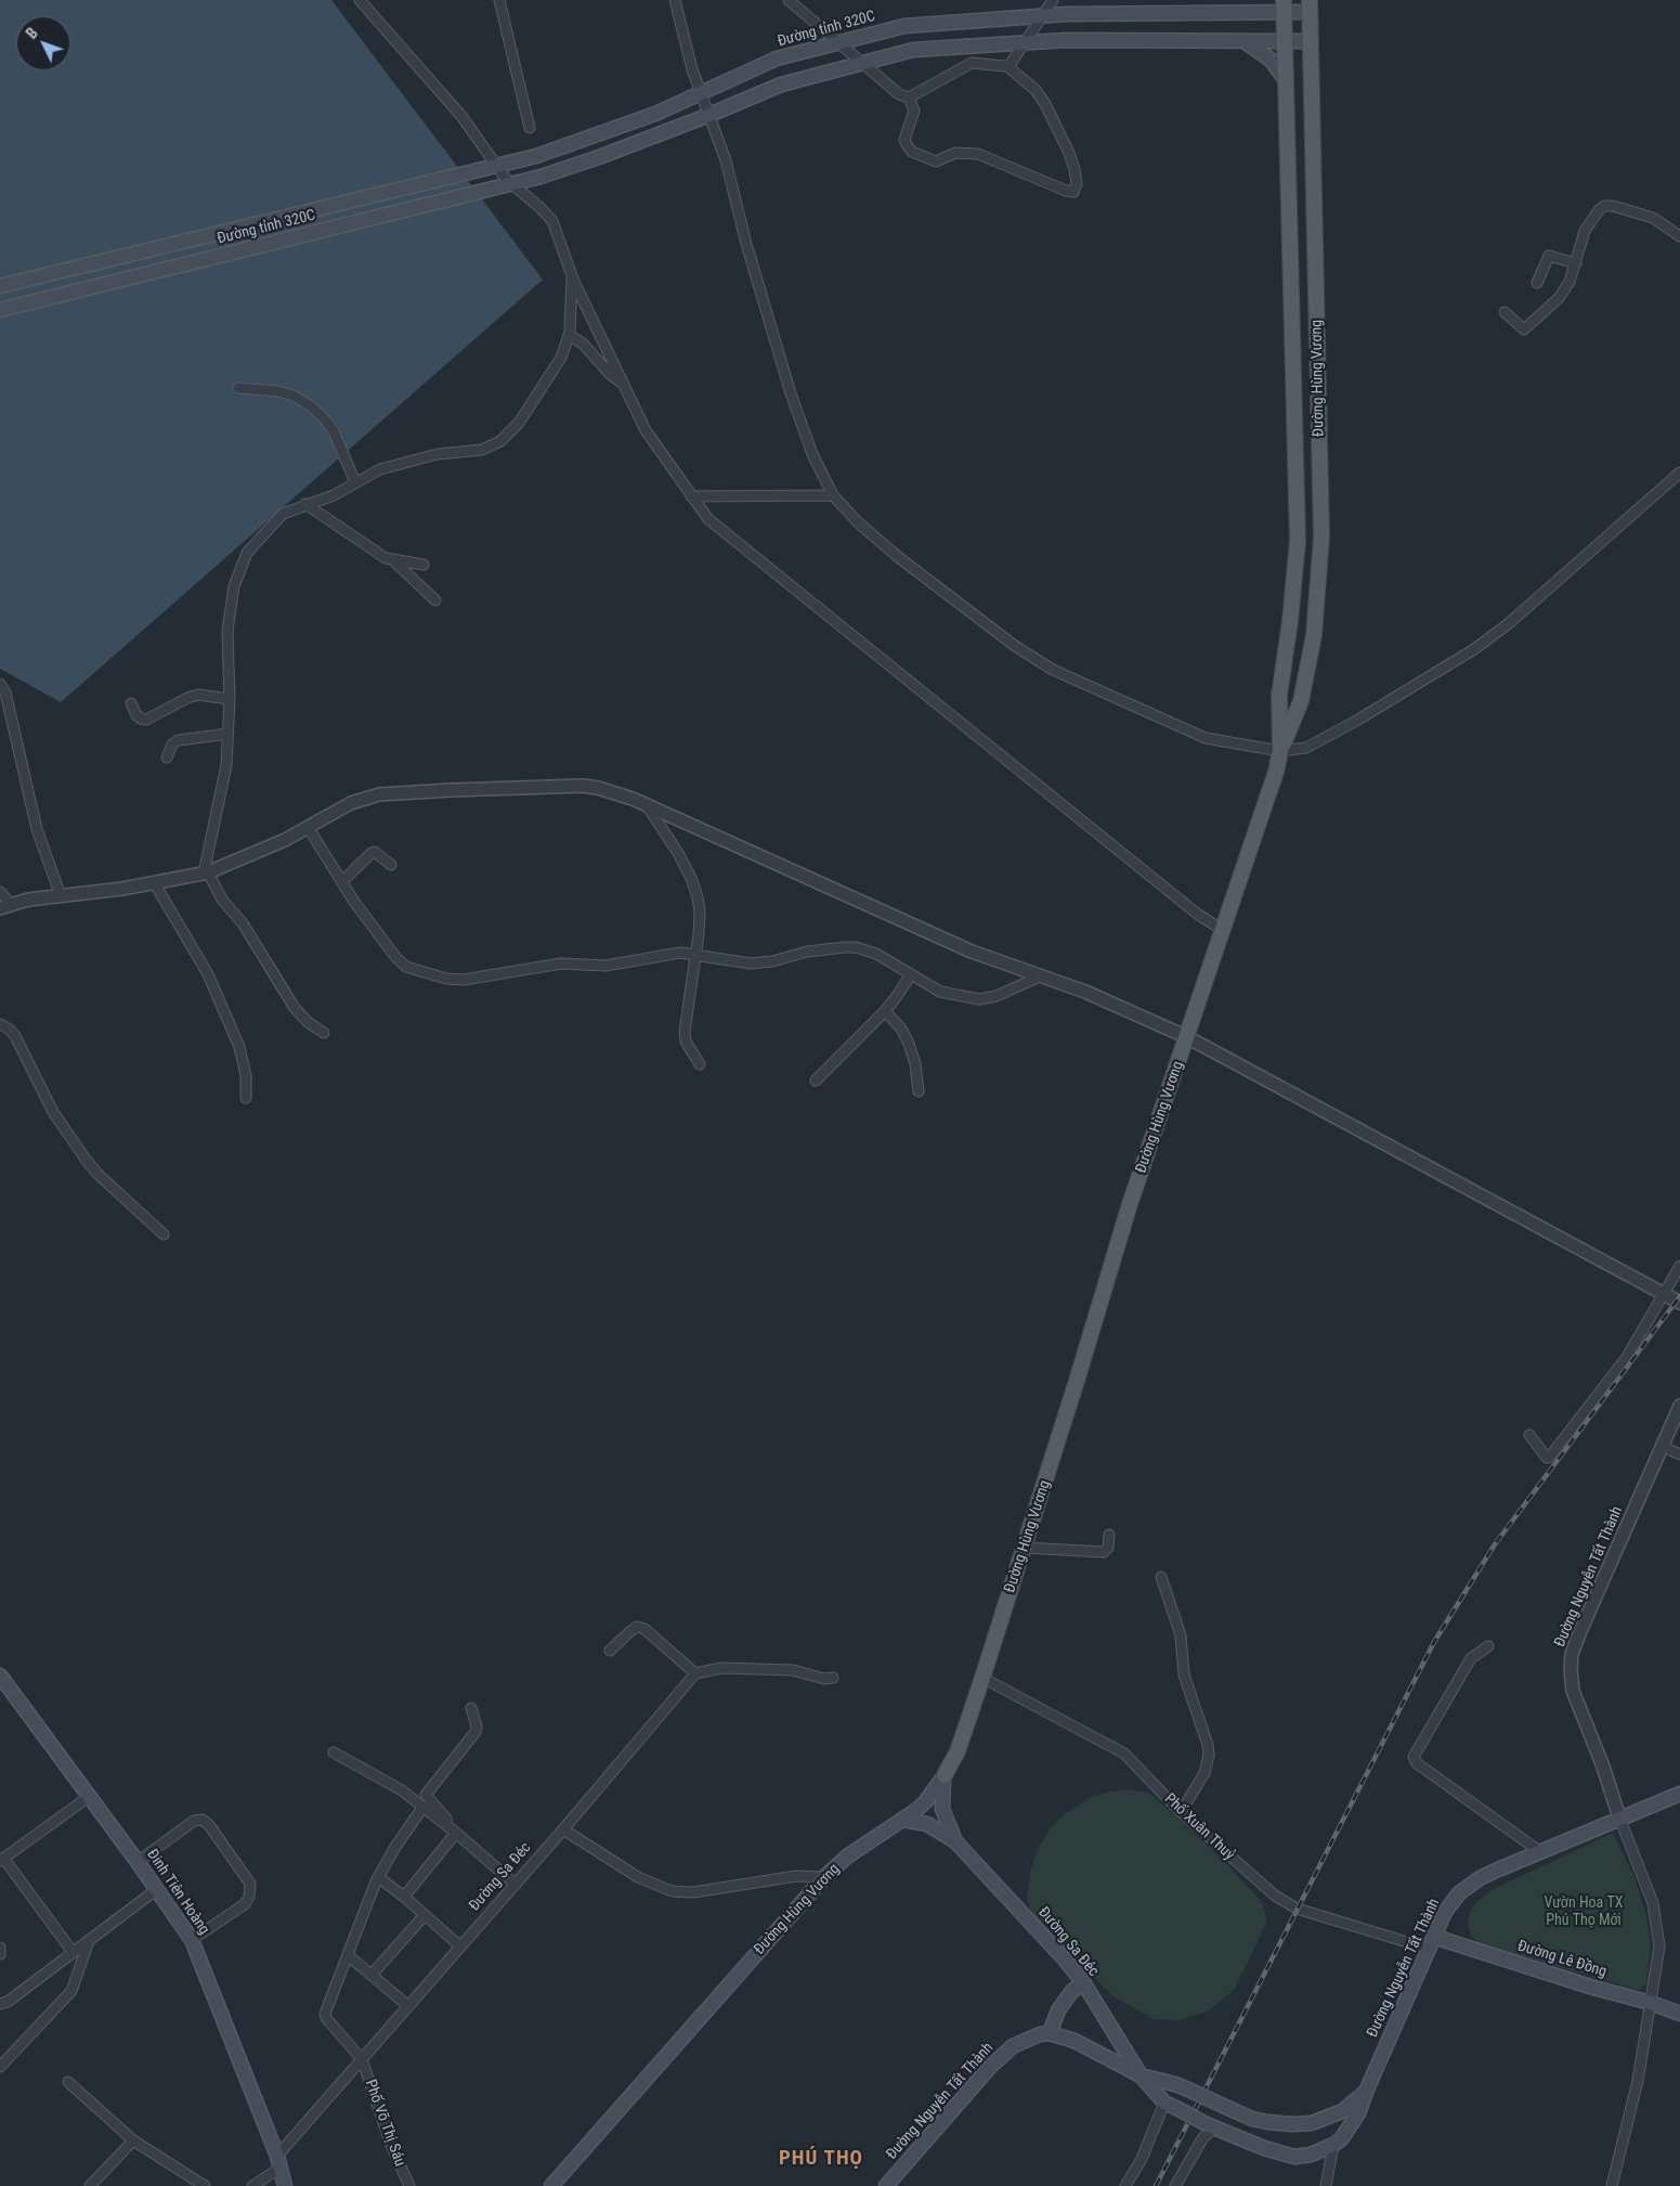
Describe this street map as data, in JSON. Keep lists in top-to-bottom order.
{
  "streets": {
    "main road": [
      "Đường tỉnh 320C",
      "Đường Hùng Vương",
      "Đường Nguyễn Tất Thành",
      "Đường Sa Đéc",
      "Đinh Tiên Hoàng",
      "Đường Lê Đồng"
    ],
    "street": ["Phố Xuân Thuỷ", "Phố Võ Thị Sáu"]
  },
  "crossings": [
    ["Đường tỉnh 320C", "Đường Hùng Vương"],
    ["Đường Hùng Vương", "Phố Xuân Thuỷ"],
    ["Đường Hùng Vương", "Đường Sa Đéc"],
    ["Đường Nguyễn Tất Thành", "Phố Xuân Thuỷ"],
    ["Đường Nguyễn Tất Thành", "Đường Sa Đéc"],
    ["Đường Nguyễn Tất Thành", "Đường Lê Đồng"],
    ["Phố Xuân Thuỷ", "Đường Lê Đồng"],
    ["Đường Sa Đéc", "Đinh Tiên Hoàng"],
    ["Đường Sa Đéc", "Phố Võ Thị Sáu"]
  ],
  "districts": ["PHÚ THỌ"],
  "parks": ["Vườn Hoa TX Phú Thọ Mới"],
  "north": "top left"
}
